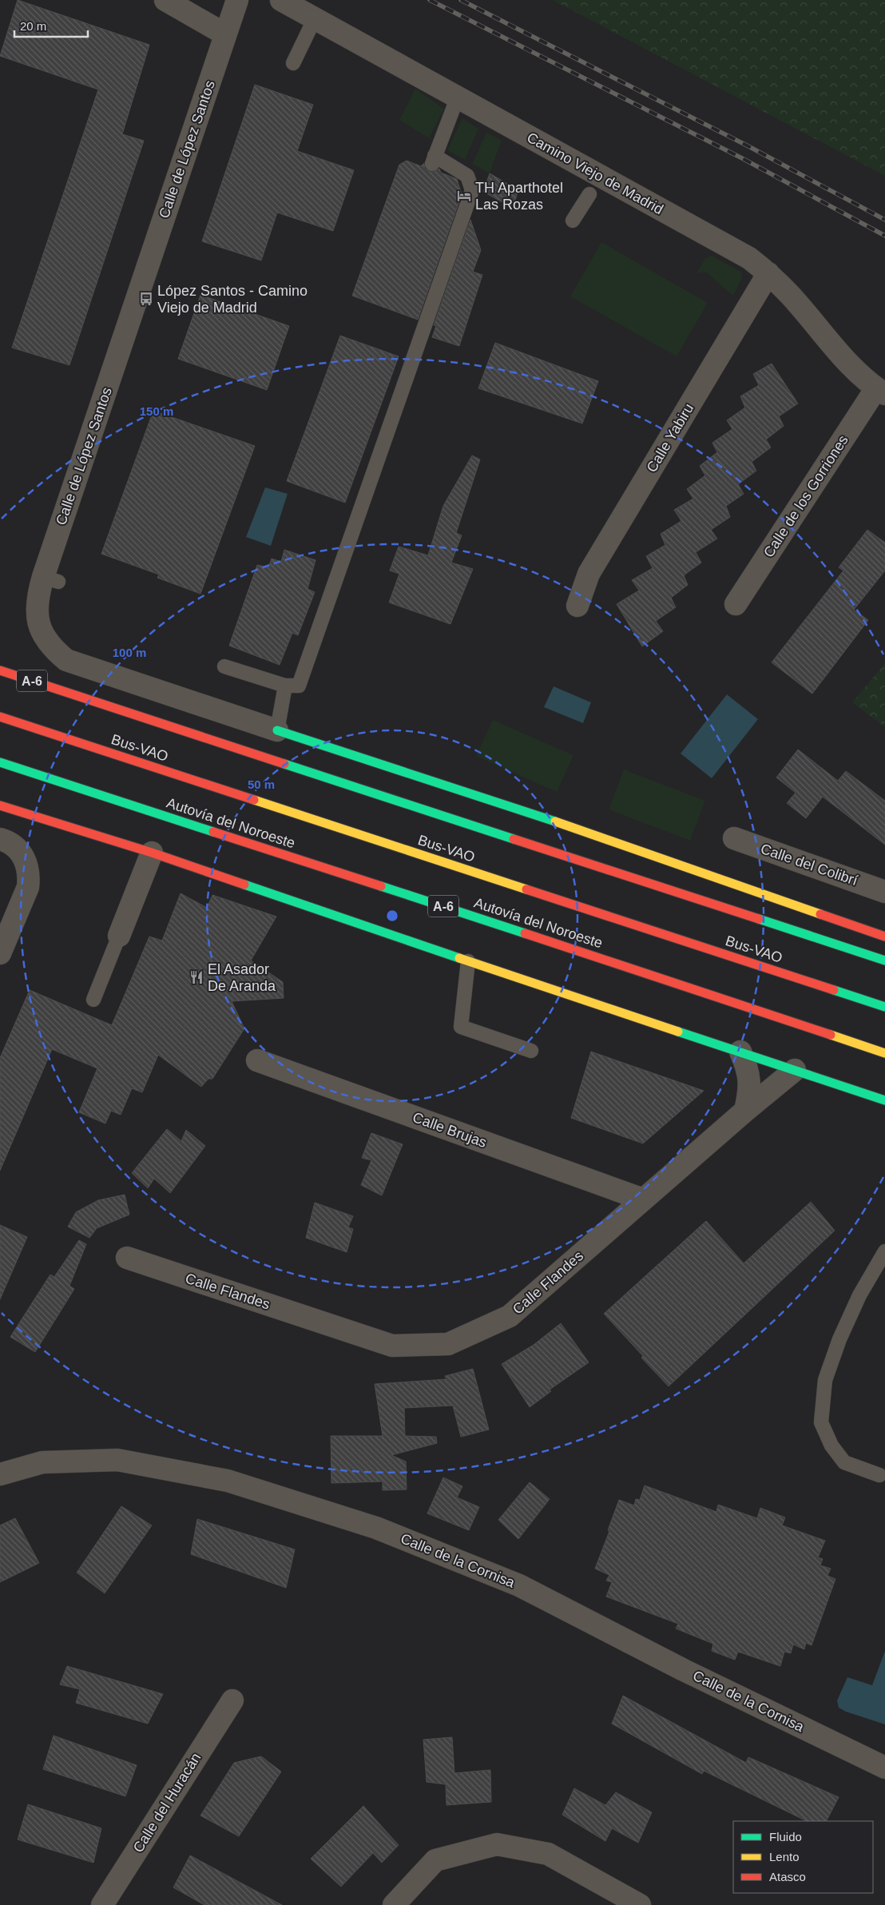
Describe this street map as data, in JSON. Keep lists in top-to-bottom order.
{
  "streets": {
    "highway": ["A-6", "Bus-VAO", "Autovía del Noroeste"],
    "street": [
      "Calle de López Santos",
      "Camino Viejo de Madrid",
      "Calle Yabiru",
      "Calle de los Gorriones",
      "Calle del Colibrí",
      "Calle Brujas",
      "Calle Flandes",
      "Calle de la Cornisa",
      "Calle del Huracán"
    ]
  },
  "crossings": [
    ["Camino Viejo de Madrid", "Calle Yabiru"],
    ["Camino Viejo de Madrid", "Calle de los Gorriones"],
    ["Calle Brujas", "Calle Flandes"]
  ],
  "places": {
    "hotel": ["TH Aparthotel Las Rozas"],
    "bus stop": ["López Santos - Camino Viejo de Madrid"],
    "restaurant": ["El Asador De Aranda"]
  },
  "legend": ["Fluido", "Lento", "Atasco"],
  "scale_bar": "20 m",
  "rings": ["150 m", "100 m", "50 m"]
}
